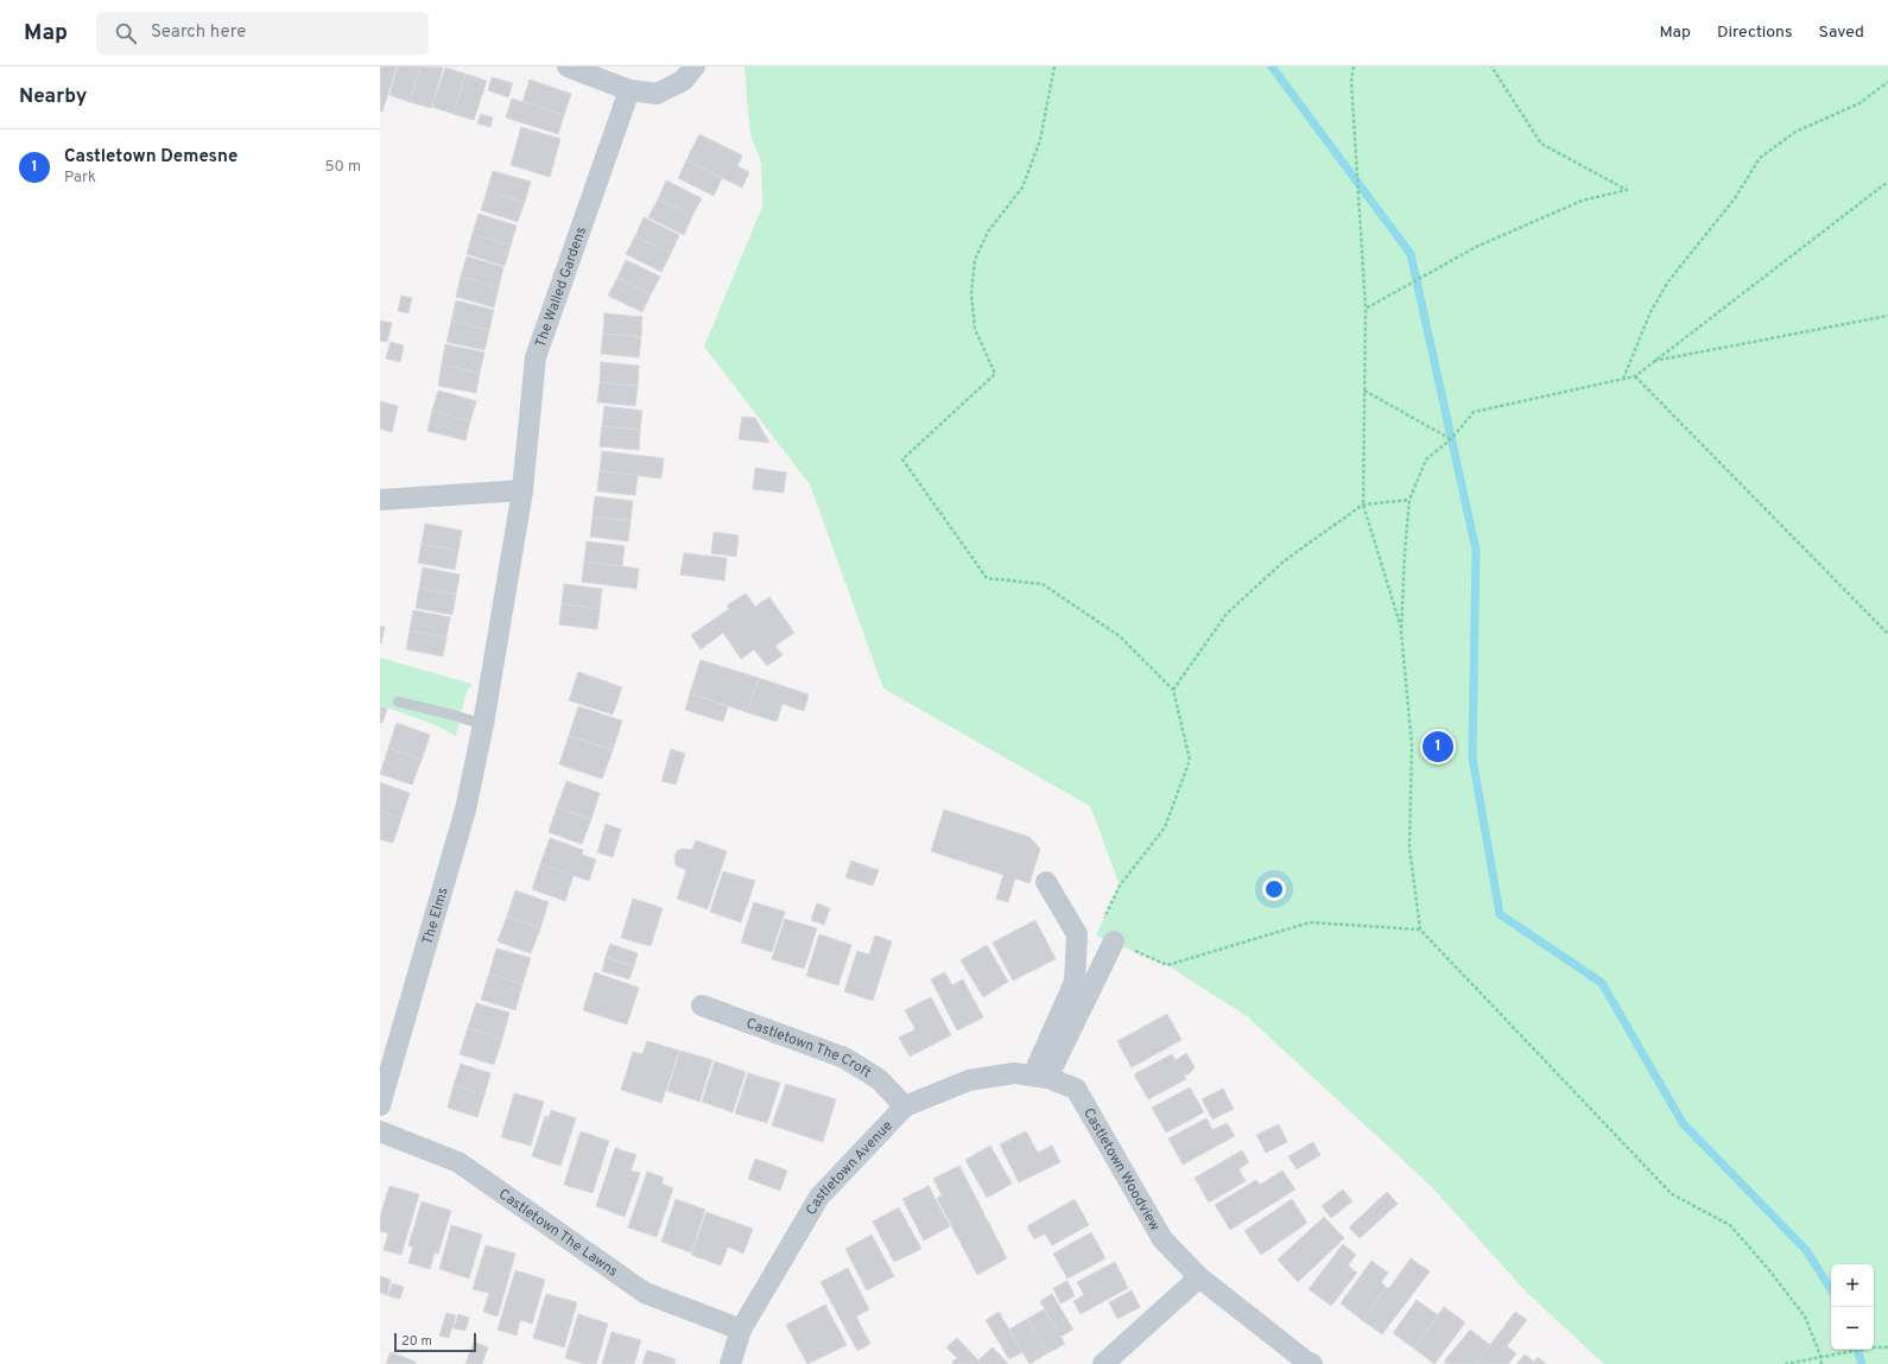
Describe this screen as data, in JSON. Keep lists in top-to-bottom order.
{
  "streets": {
    "street": [
      "The Walled Gardens",
      "The Elms",
      "Castletown The Croft",
      "Castletown Avenue",
      "Castletown Woodview",
      "Castletown The Lawns"
    ]
  },
  "crossings": [
    ["The Walled Gardens", "The Elms"],
    ["Castletown The Croft", "Castletown Avenue"],
    ["Castletown Avenue", "Castletown Woodview"],
    ["Castletown Avenue", "Castletown The Lawns"]
  ],
  "scale_bar": "20 m",
  "page": {
    "header": "Map",
    "search": "Search here",
    "nav": ["Map", "Directions", "Saved"],
    "heading": "Nearby",
    "list": [
      {
        "mark": "1",
        "name": "Castletown Demesne",
        "note": "Park",
        "value": "50 m"
      }
    ],
    "pins": "1",
    "map_buttons": ["+", "−"],
    "scale": "20 m"
  }
}
